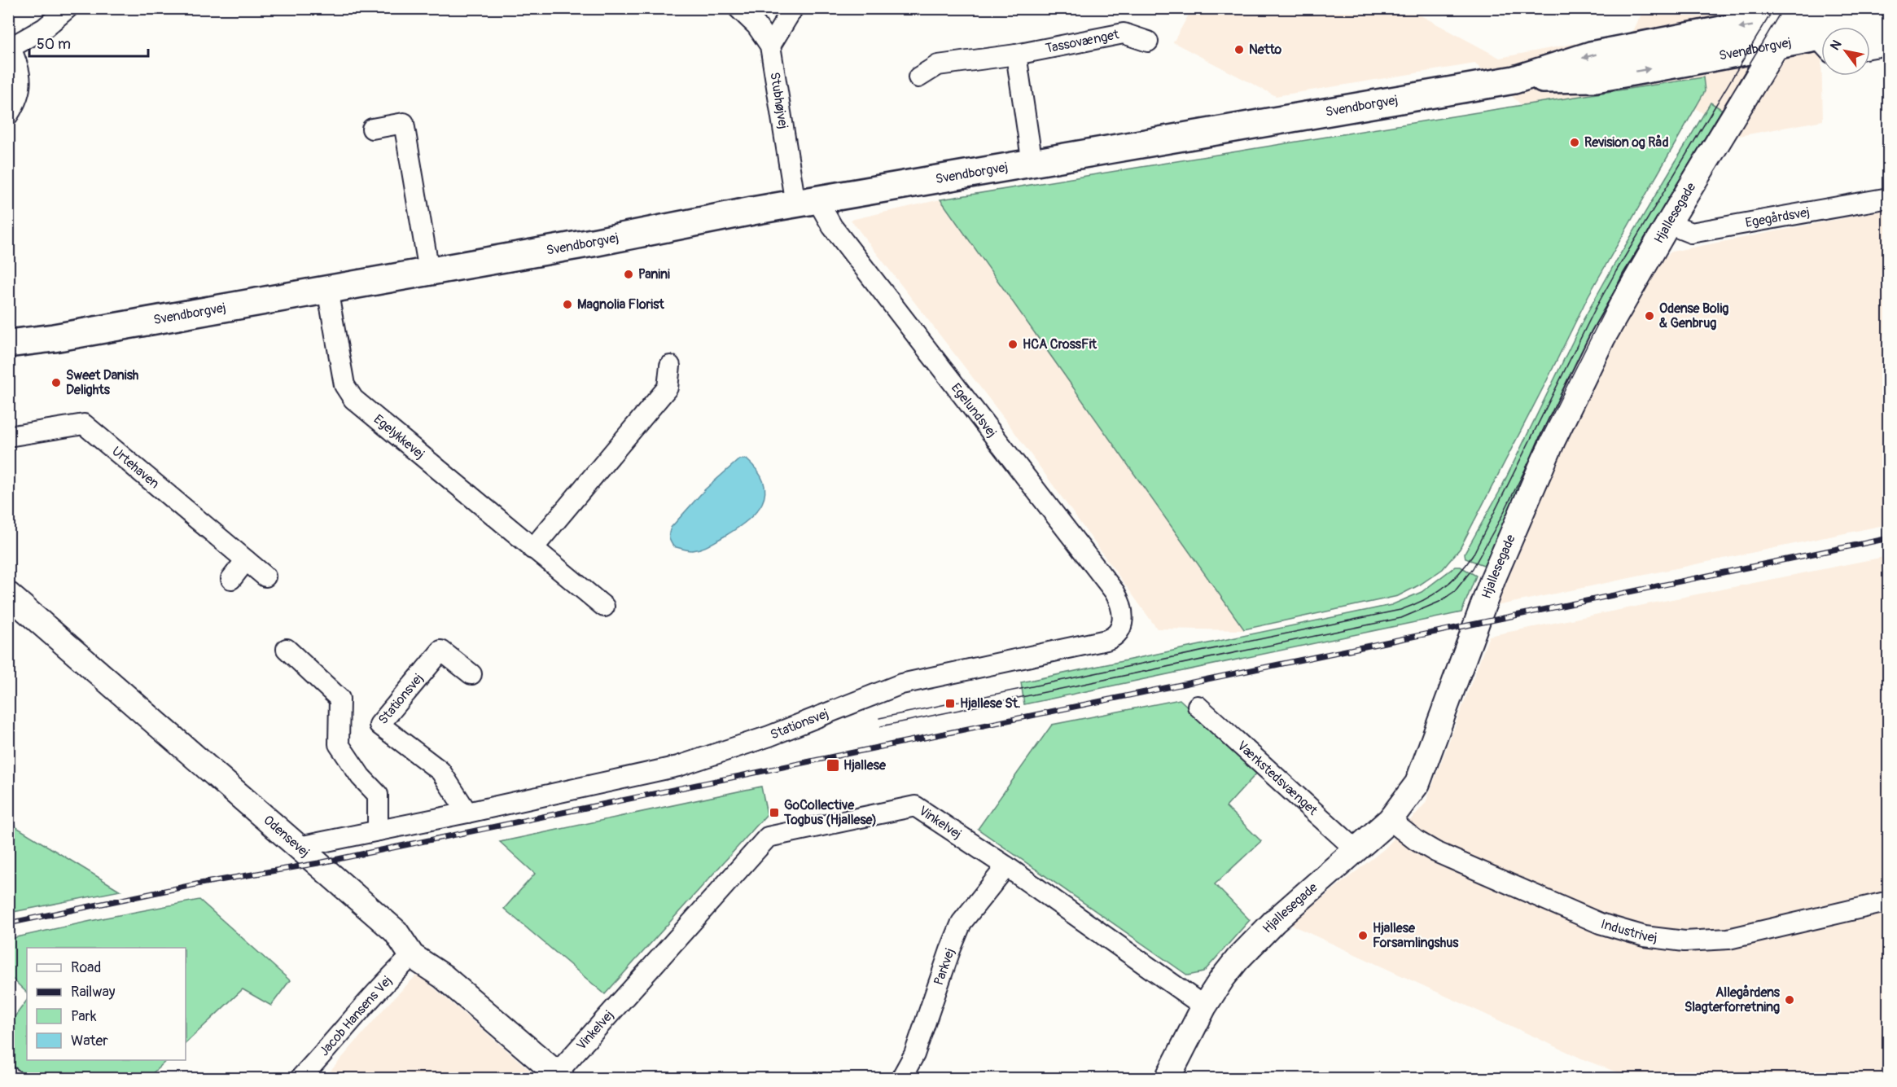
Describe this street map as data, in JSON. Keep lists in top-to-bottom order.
{
  "streets": {
    "main road": ["Svendborgvej"],
    "street": [
      "Tassovænget",
      "Stubhøjvej",
      "Hjallesegade",
      "Egegårdsvej",
      "Egelundsvej",
      "Egelykkevej",
      "Urtehaven",
      "Stationsvej",
      "Værkstedsvænget",
      "Vinkelvej",
      "Odensevej",
      "Industrivej",
      "Parkvej",
      "Jacob Hansens Vej"
    ]
  },
  "crossings": [
    ["Svendborgvej", "Stubhøjvej"],
    ["Svendborgvej", "Hjallesegade"],
    ["Svendborgvej", "Egelundsvej"],
    ["Svendborgvej", "Egelykkevej"],
    ["Stubhøjvej", "Egelundsvej"],
    ["Hjallesegade", "Egegårdsvej"],
    ["Hjallesegade", "Værkstedsvænget"],
    ["Hjallesegade", "Vinkelvej"],
    ["Hjallesegade", "Industrivej"],
    ["Egelundsvej", "Stationsvej"],
    ["Stationsvej", "Odensevej"],
    ["Vinkelvej", "Odensevej"],
    ["Vinkelvej", "Parkvej"],
    ["Odensevej", "Jacob Hansens Vej"]
  ],
  "places": {
    "other": [
      "Netto",
      "Revision og Råd",
      "Panini",
      "Magnolia Florist",
      "Odense Bolig & Genbrug",
      "HCA CrossFit",
      "Sweet Danish Delights",
      "Hjallese Forsamlingshus",
      "Allegårdens Slagterforretning"
    ],
    "transit": ["Hjallese St.", "Hjallese", "GoCollective Togbus (Hjallese)"]
  },
  "legend": [
    "Road",
    "Railway",
    "Park",
    "Water"
  ],
  "scale_bar": "50 m",
  "north": "top left"
}
